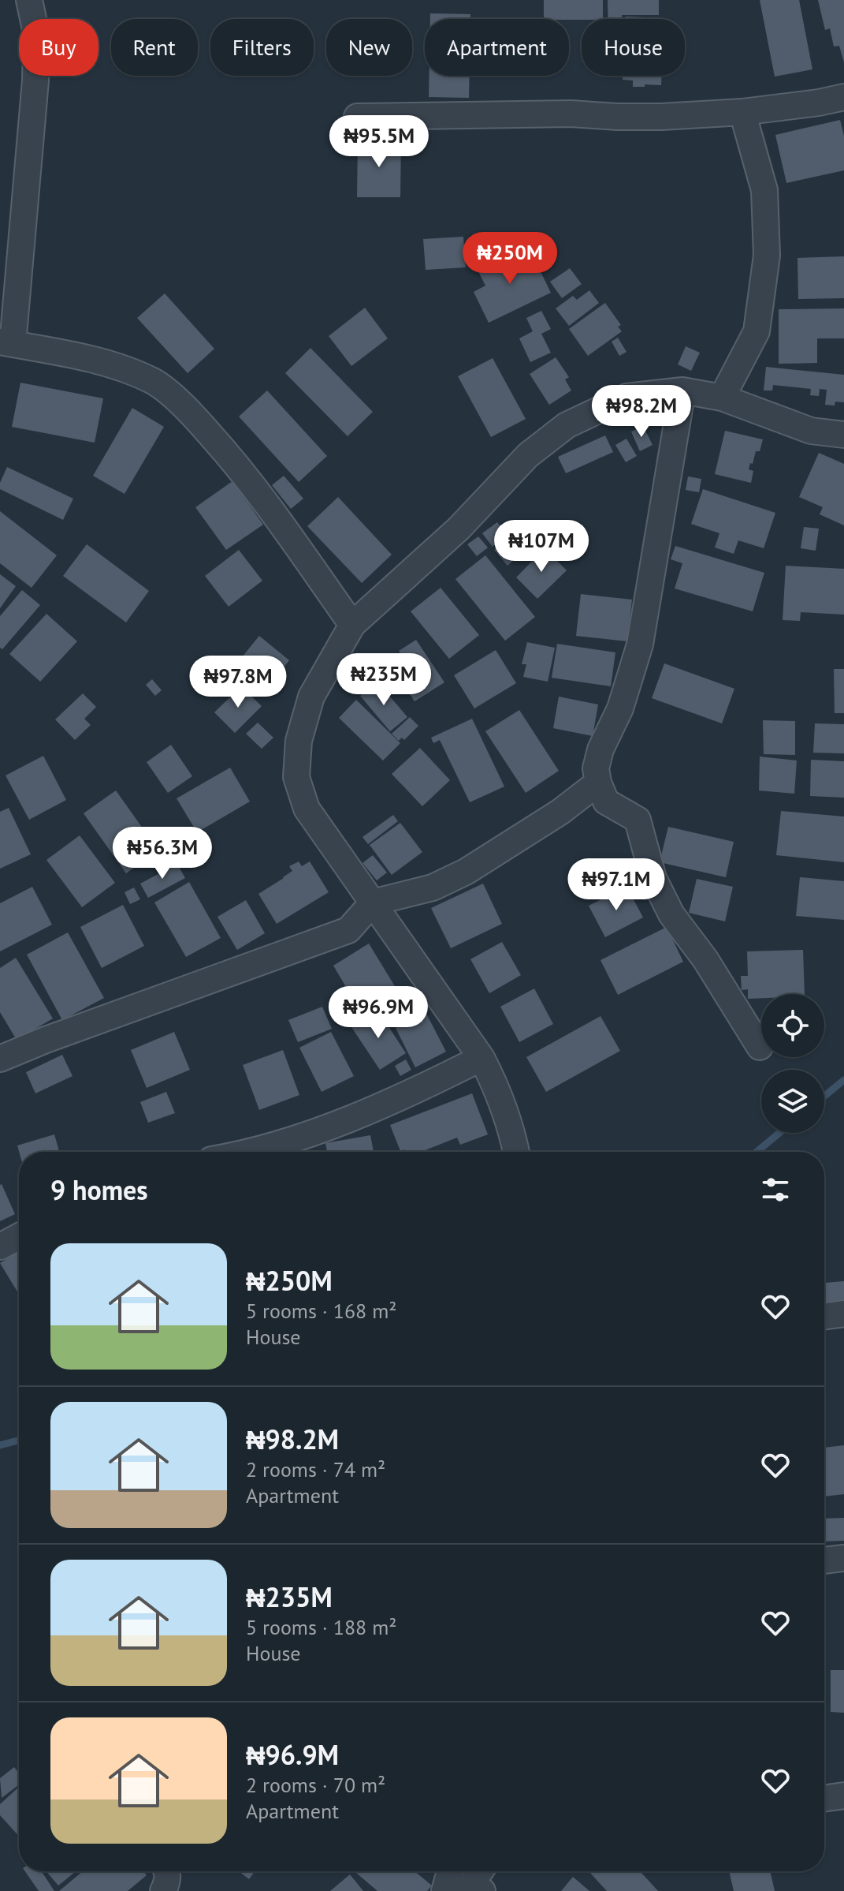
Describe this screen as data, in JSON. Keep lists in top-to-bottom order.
{
  "page": {
    "chip": [
      "Buy",
      "Rent",
      "Filters",
      "New",
      "Apartment",
      "House"
    ],
    "price": [
      "₦95.5M",
      "₦250M",
      "₦98.2M",
      "₦107M",
      "₦235M",
      "₦97.8M",
      "₦56.3M",
      "₦97.1M",
      "₦96.9M"
    ],
    "heading": "9 homes",
    "list": [
      {
        "name": "₦250M",
        "note": "5 rooms · 168 m² · House"
      },
      {
        "name": "₦98.2M",
        "note": "2 rooms · 74 m² · Apartment"
      },
      {
        "name": "₦235M",
        "note": "5 rooms · 188 m² · House"
      },
      {
        "name": "₦96.9M",
        "note": "2 rooms · 70 m² · Apartment"
      }
    ]
  }
}
